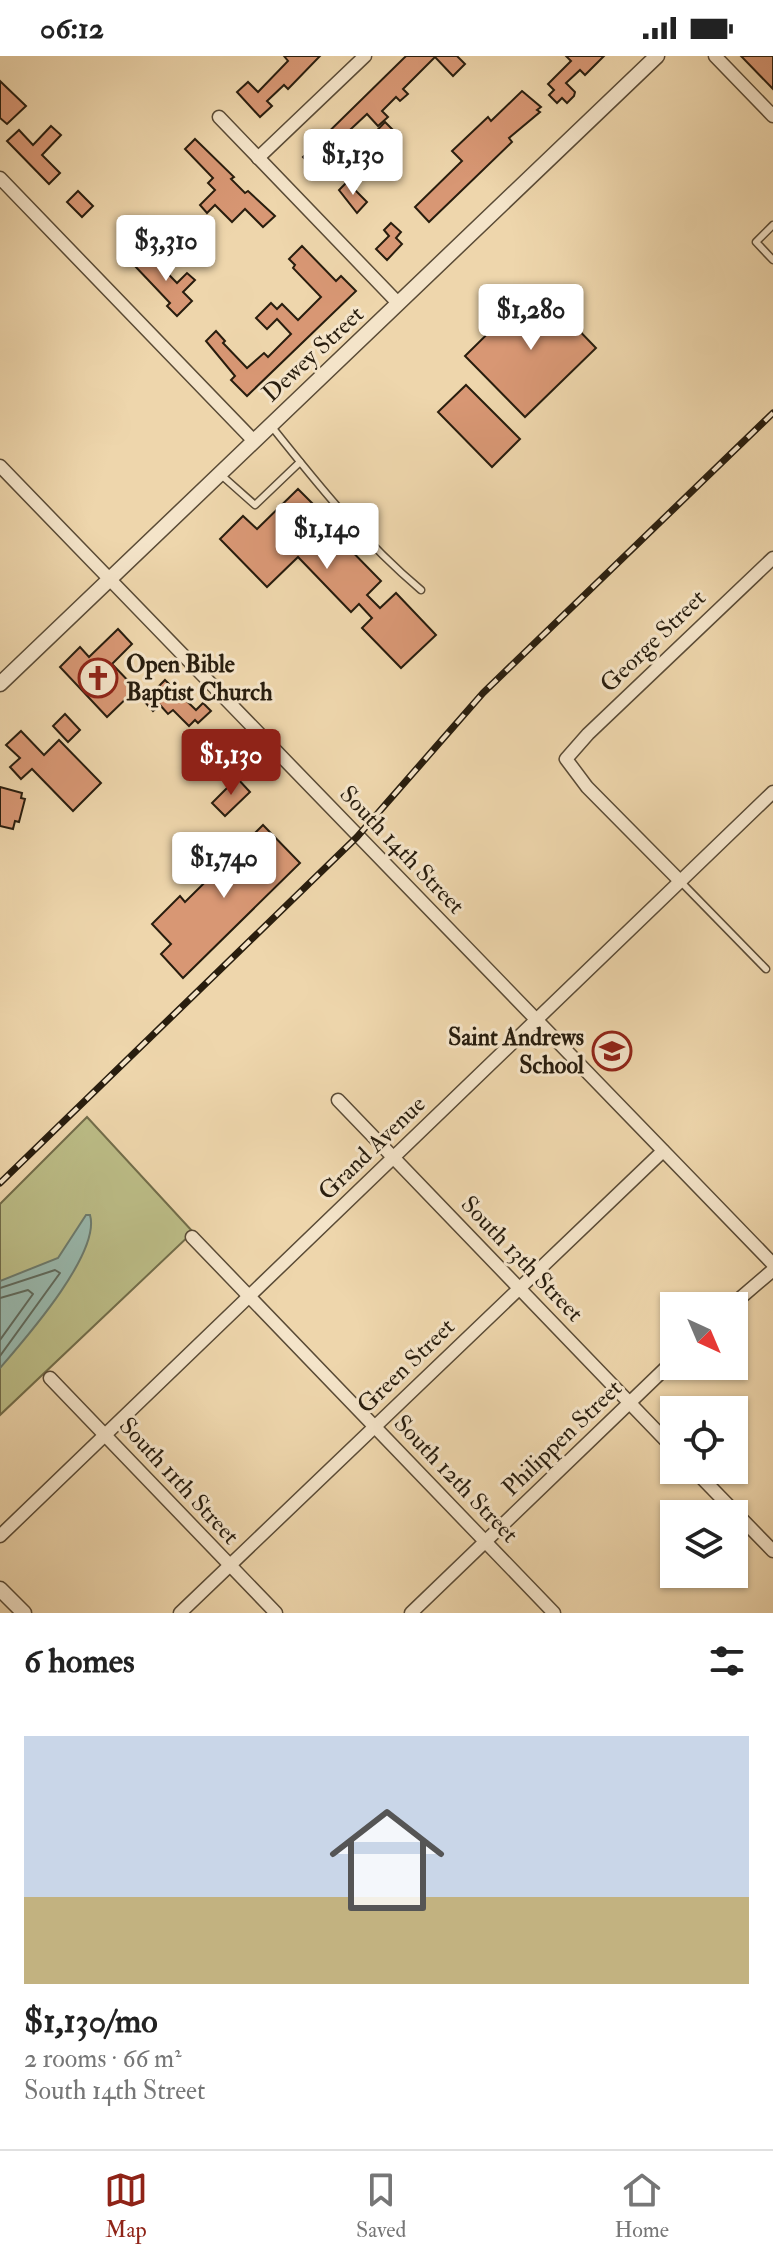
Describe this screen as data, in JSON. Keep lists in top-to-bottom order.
{
  "streets": {
    "street": [
      "Dewey Street",
      "George Street",
      "South 14th Street",
      "Grand Avenue",
      "South 13th Street",
      "Green Street",
      "Philippen Street",
      "South 12th Street",
      "South 11th Street"
    ]
  },
  "crossings": [
    ["Dewey Street", "South 14th Street"],
    ["George Street", "Grand Avenue"],
    ["South 14th Street", "Grand Avenue"],
    ["South 14th Street", "Green Street"],
    ["Grand Avenue", "South 13th Street"],
    ["Grand Avenue", "South 12th Street"],
    ["Grand Avenue", "South 11th Street"],
    ["South 13th Street", "Green Street"],
    ["South 13th Street", "Philippen Street"],
    ["Green Street", "South 12th Street"],
    ["Green Street", "South 11th Street"],
    ["Philippen Street", "South 12th Street"]
  ],
  "places": {
    "church": ["Open Bible Baptist Church"],
    "school or university": ["Saint Andrews School"]
  },
  "north": "bottom right",
  "page": {
    "status": "06:12",
    "price": [
      "$1,130",
      "$3,310",
      "$1,280",
      "$1,140",
      "$1,130",
      "$1,740"
    ],
    "heading": "6 homes",
    "list": [
      {
        "name": "$1,130/mo",
        "note": "2 rooms · 66 m² · South 14th Street"
      }
    ],
    "tabs": ["Map", "Saved", "Home"]
  }
}
